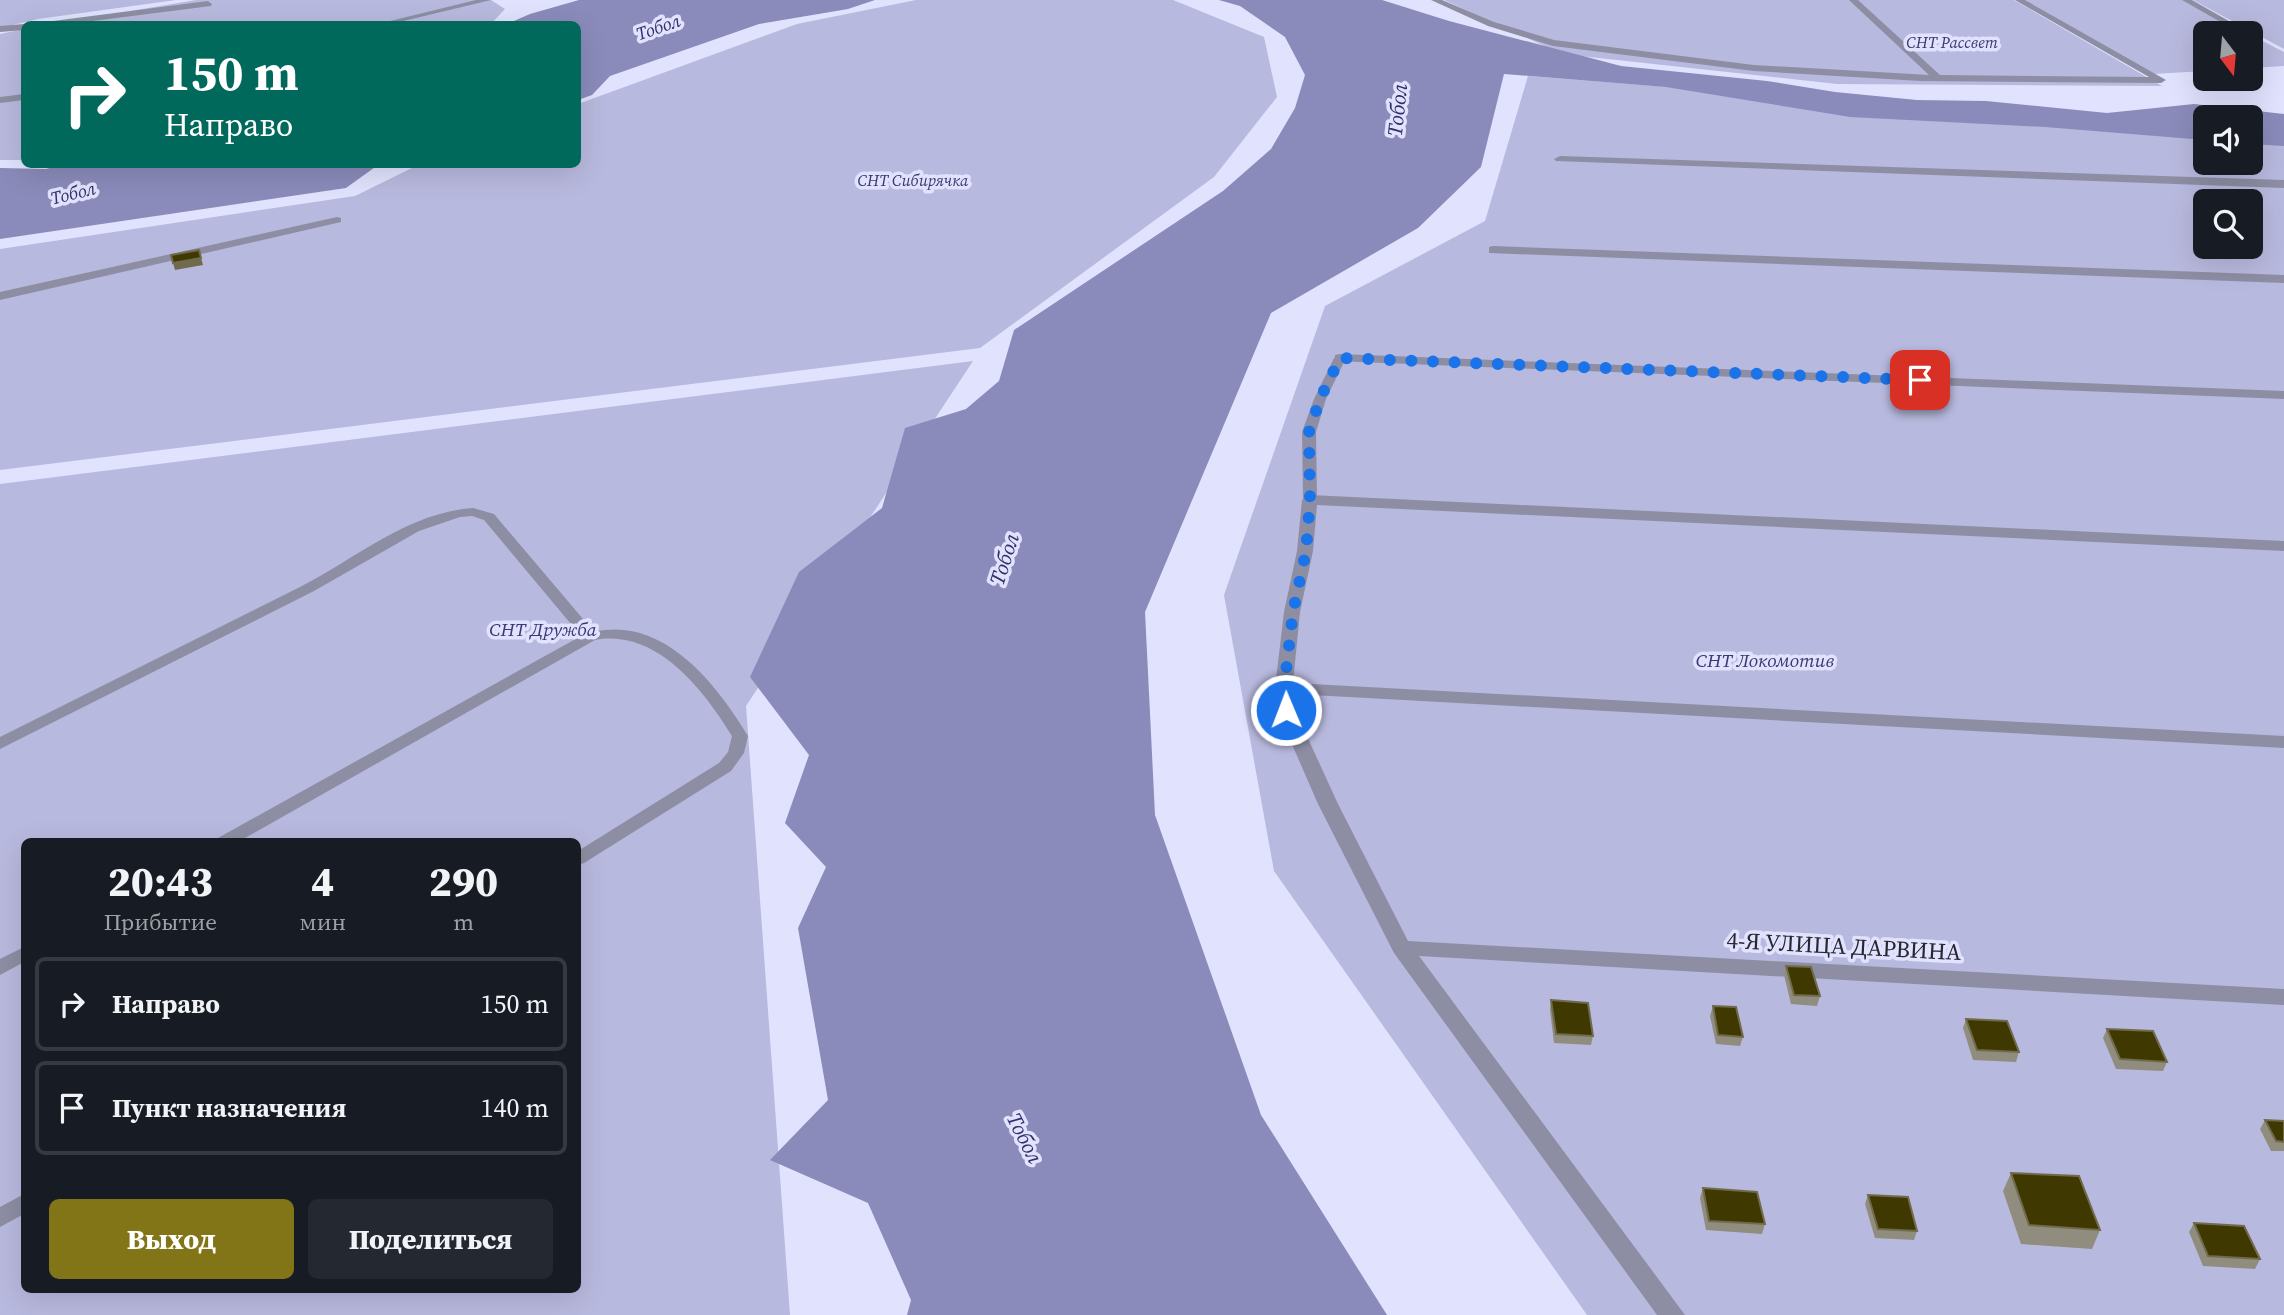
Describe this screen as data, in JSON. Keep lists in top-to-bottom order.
{
  "streets": {
    "street": ["4-Я УЛИЦА ДАРВИНА"]
  },
  "water": ["Тобол"],
  "parks": [
    "СНТ Рассвет",
    "СНТ Сибирячка",
    "СНТ Дружба",
    "СНТ Локомотив"
  ],
  "north": "bottom",
  "page": {
    "turn": ["150 m", "Направо"],
    "eta": [
      "20:43",
      "Прибытие",
      "4",
      "мин",
      "290",
      "m"
    ],
    "list": [
      {
        "name": "Направо",
        "value": "150 m"
      },
      {
        "name": "Пункт назначения",
        "value": "140 m"
      }
    ],
    "buttons": ["Выход", "Поделиться"]
  }
}
